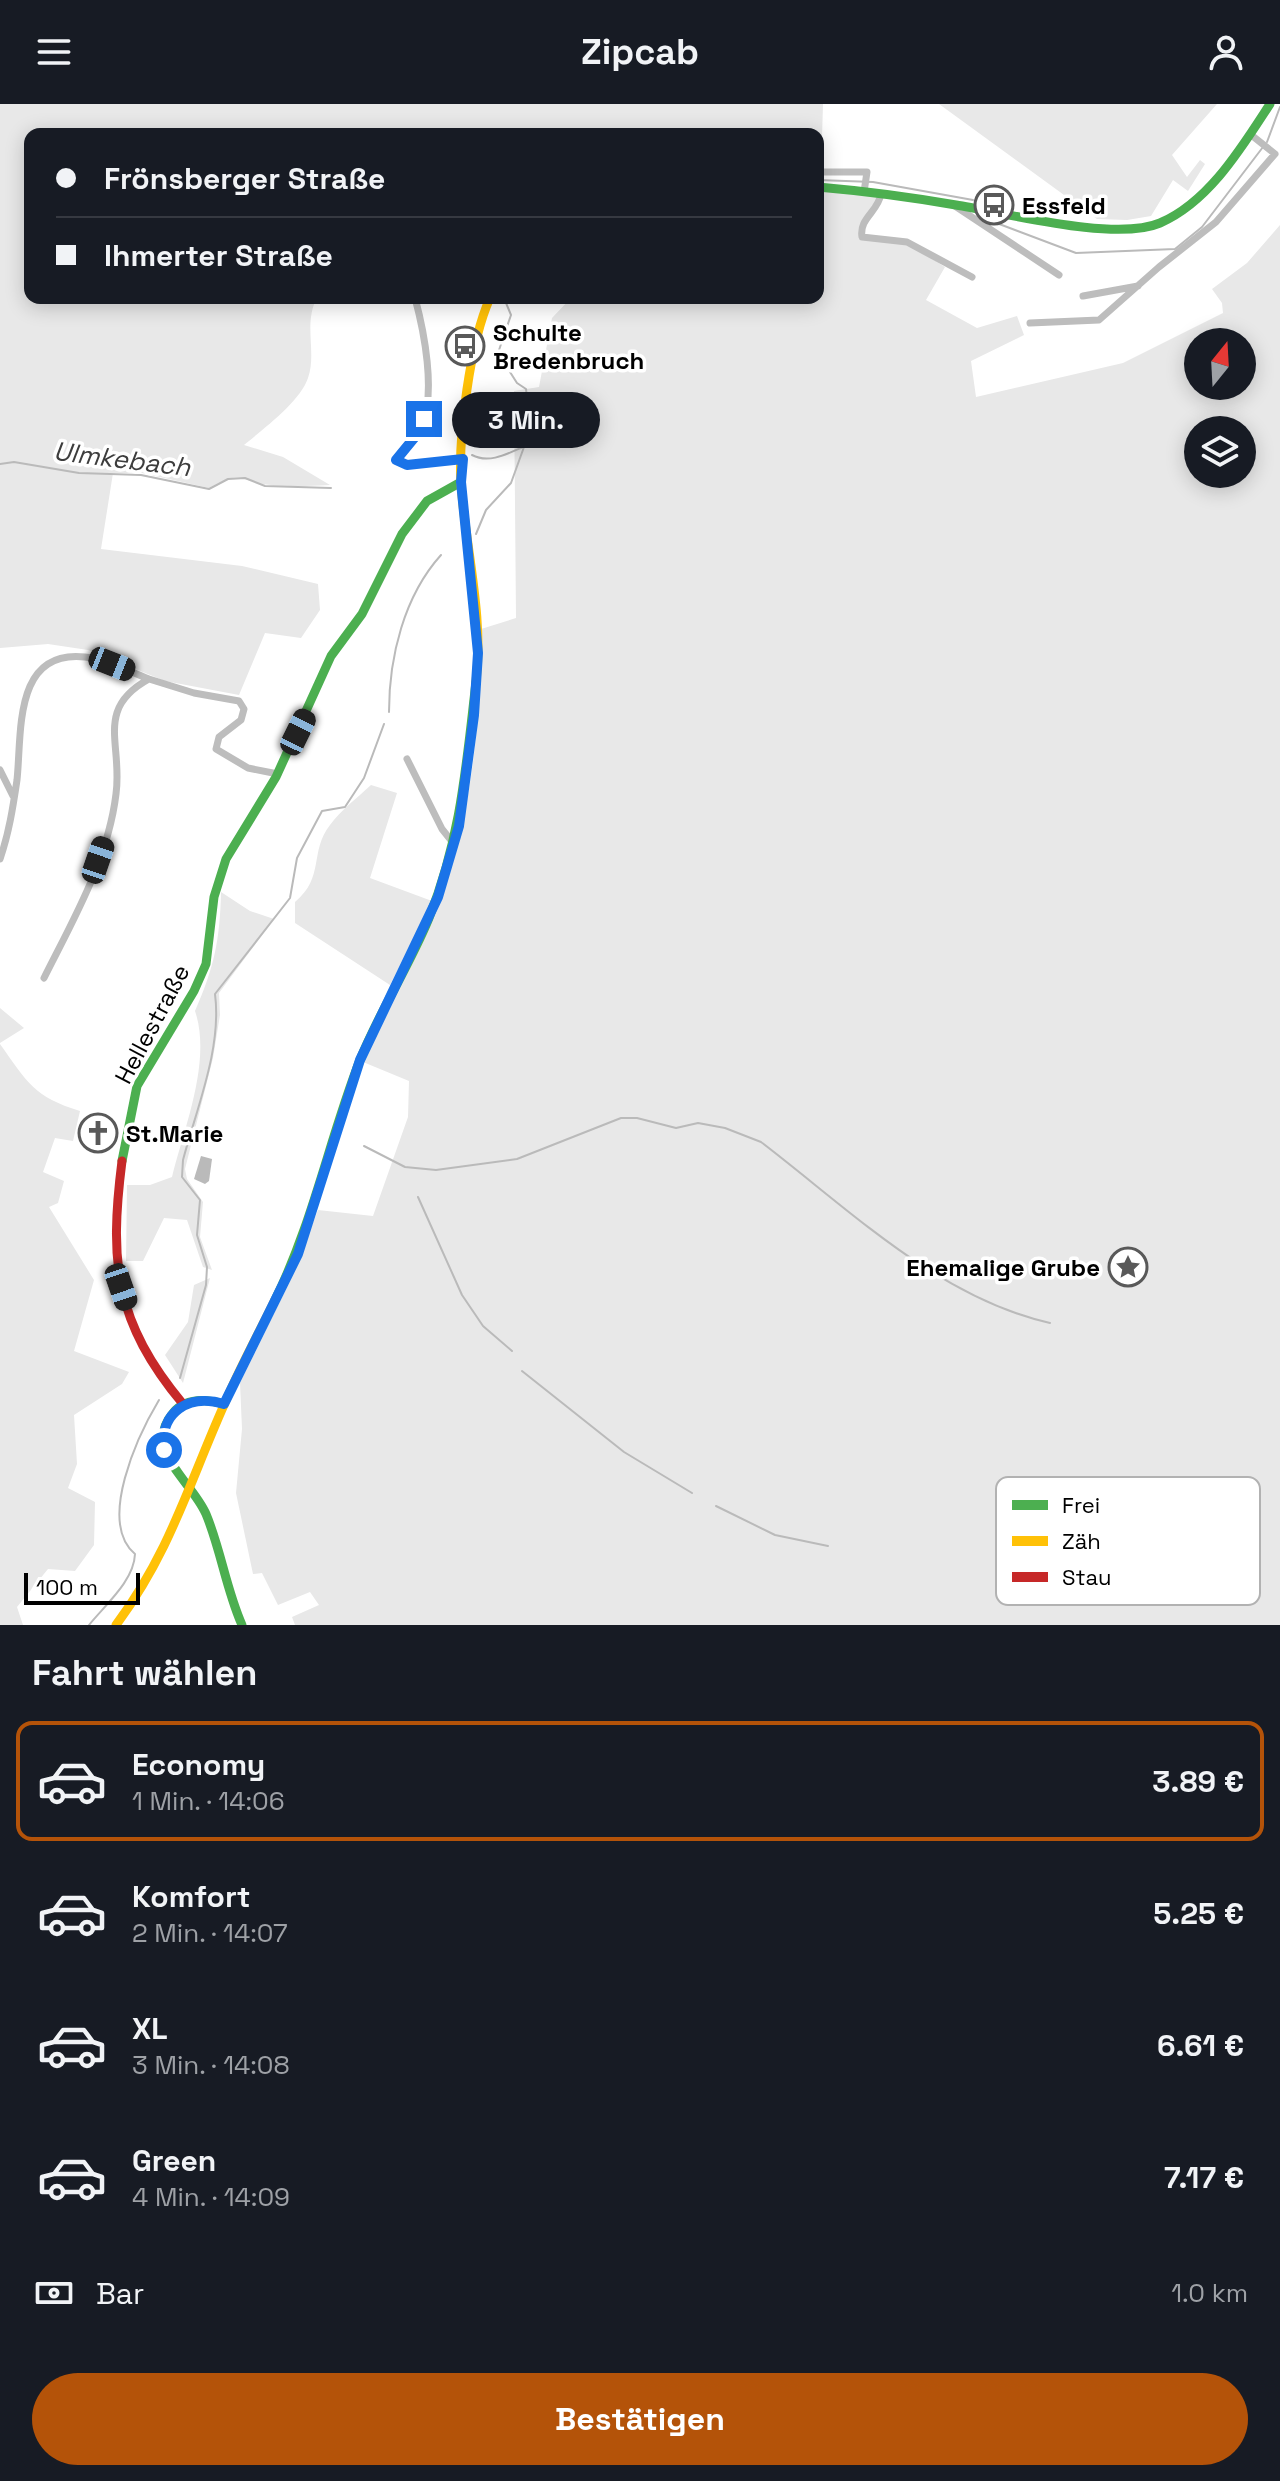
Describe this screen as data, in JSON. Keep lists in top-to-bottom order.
{
  "streets": {
    "main road": ["Hellestraße"]
  },
  "water": ["Ulmkebach"],
  "places": {
    "bus stop": ["Essfeld", "Schulte Bredenbruch"],
    "church": ["St.Marie"],
    "place": ["Ehemalige Grube"]
  },
  "legend": ["Frei", "Zäh", "Stau"],
  "scale_bar": "100 m",
  "north": "top",
  "page": {
    "header": "Zipcab",
    "banner": ["Frönsberger Straße", "Ihmerter Straße"],
    "bubble": "3 Min.",
    "scale": "100 m",
    "heading": "Fahrt wählen",
    "list": [
      {
        "name": "Economy",
        "note": "1 Min. · 14:06",
        "value": "3.89 €"
      },
      {
        "name": "Komfort",
        "note": "2 Min. · 14:07",
        "value": "5.25 €"
      },
      {
        "name": "XL",
        "note": "3 Min. · 14:08",
        "value": "6.61 €"
      },
      {
        "name": "Green",
        "note": "4 Min. · 14:09",
        "value": "7.17 €"
      }
    ],
    "pay": ["Bar", "1.0 km"],
    "buttons": "Bestätigen"
  }
}
